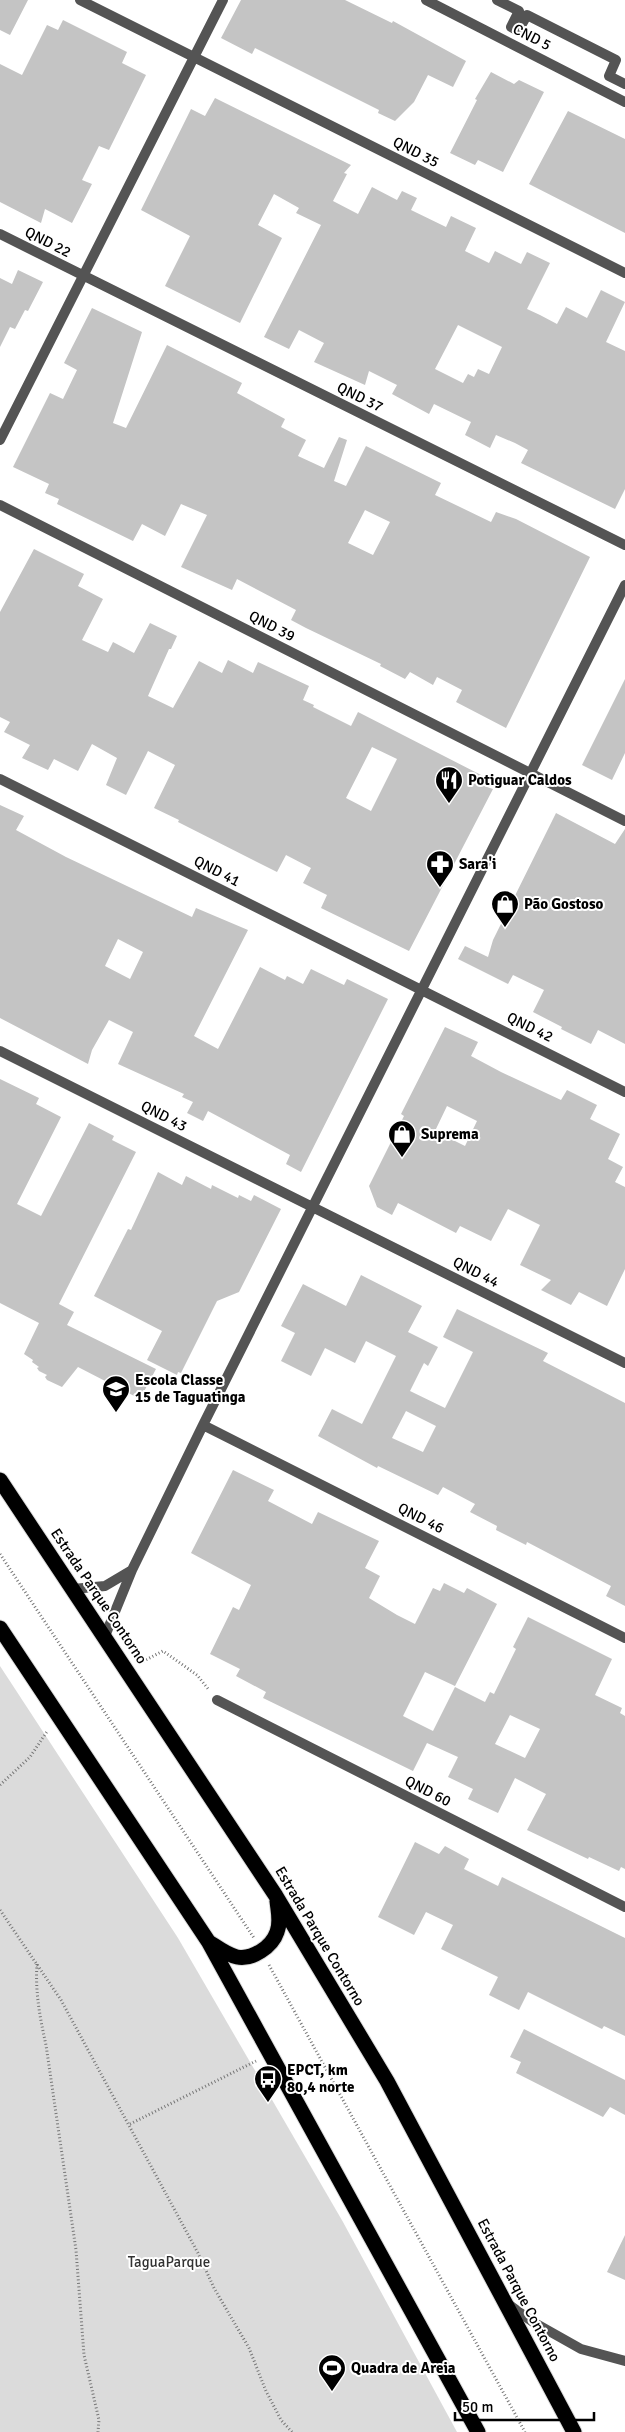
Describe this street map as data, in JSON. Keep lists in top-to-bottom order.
{
  "streets": {
    "highway": ["Estrada Parque Contorno"],
    "street": [
      "CND 5",
      "QND 35",
      "QND 22",
      "QND 37",
      "QND 39",
      "QND 41",
      "QND 42",
      "QND 43",
      "QND 44",
      "QND 46",
      "QND 60"
    ]
  },
  "crossings": [
    ["QND 22", "QND 37"],
    ["QND 41", "QND 42"],
    ["QND 43", "QND 44"]
  ],
  "parks": ["TaguaParque"],
  "places": {
    "restaurant": ["Potiguar Caldos"],
    "pharmacy": ["Sara'i"],
    "shop": ["Pão Gostoso", "Suprema"],
    "school or university": ["Escola Classe 15 de Taguatinga"],
    "bus stop": ["EPCT, km 80,4 norte"],
    "sports": ["Quadra de Areia"]
  },
  "scale_bar": "50 m"
}
